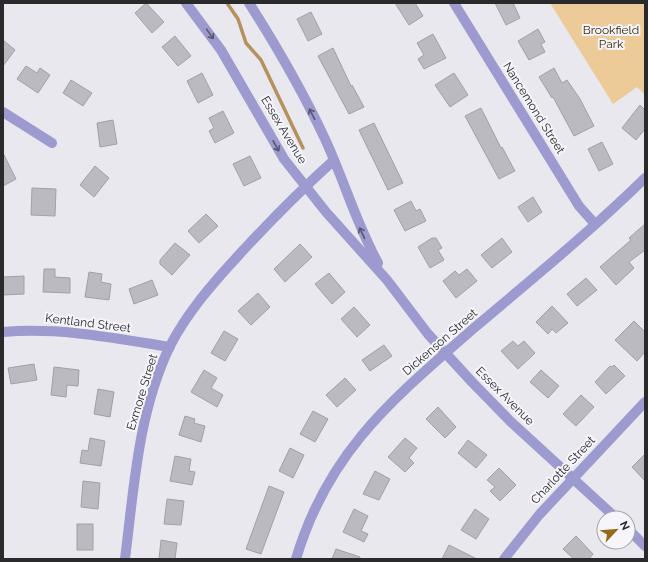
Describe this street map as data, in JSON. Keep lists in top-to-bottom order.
{
  "streets": {
    "street": [
      "Nancemond Street",
      "Essex Avenue",
      "Kentland Street",
      "Dickenson Street",
      "Exmore Street",
      "Charlotte Street"
    ]
  },
  "crossings": [
    ["Nancemond Street", "Dickenson Street"],
    ["Essex Avenue", "Dickenson Street"],
    ["Essex Avenue", "Exmore Street"],
    ["Essex Avenue", "Charlotte Street"],
    ["Kentland Street", "Exmore Street"]
  ],
  "parks": ["Brookfield Park"],
  "north": "top right"
}
